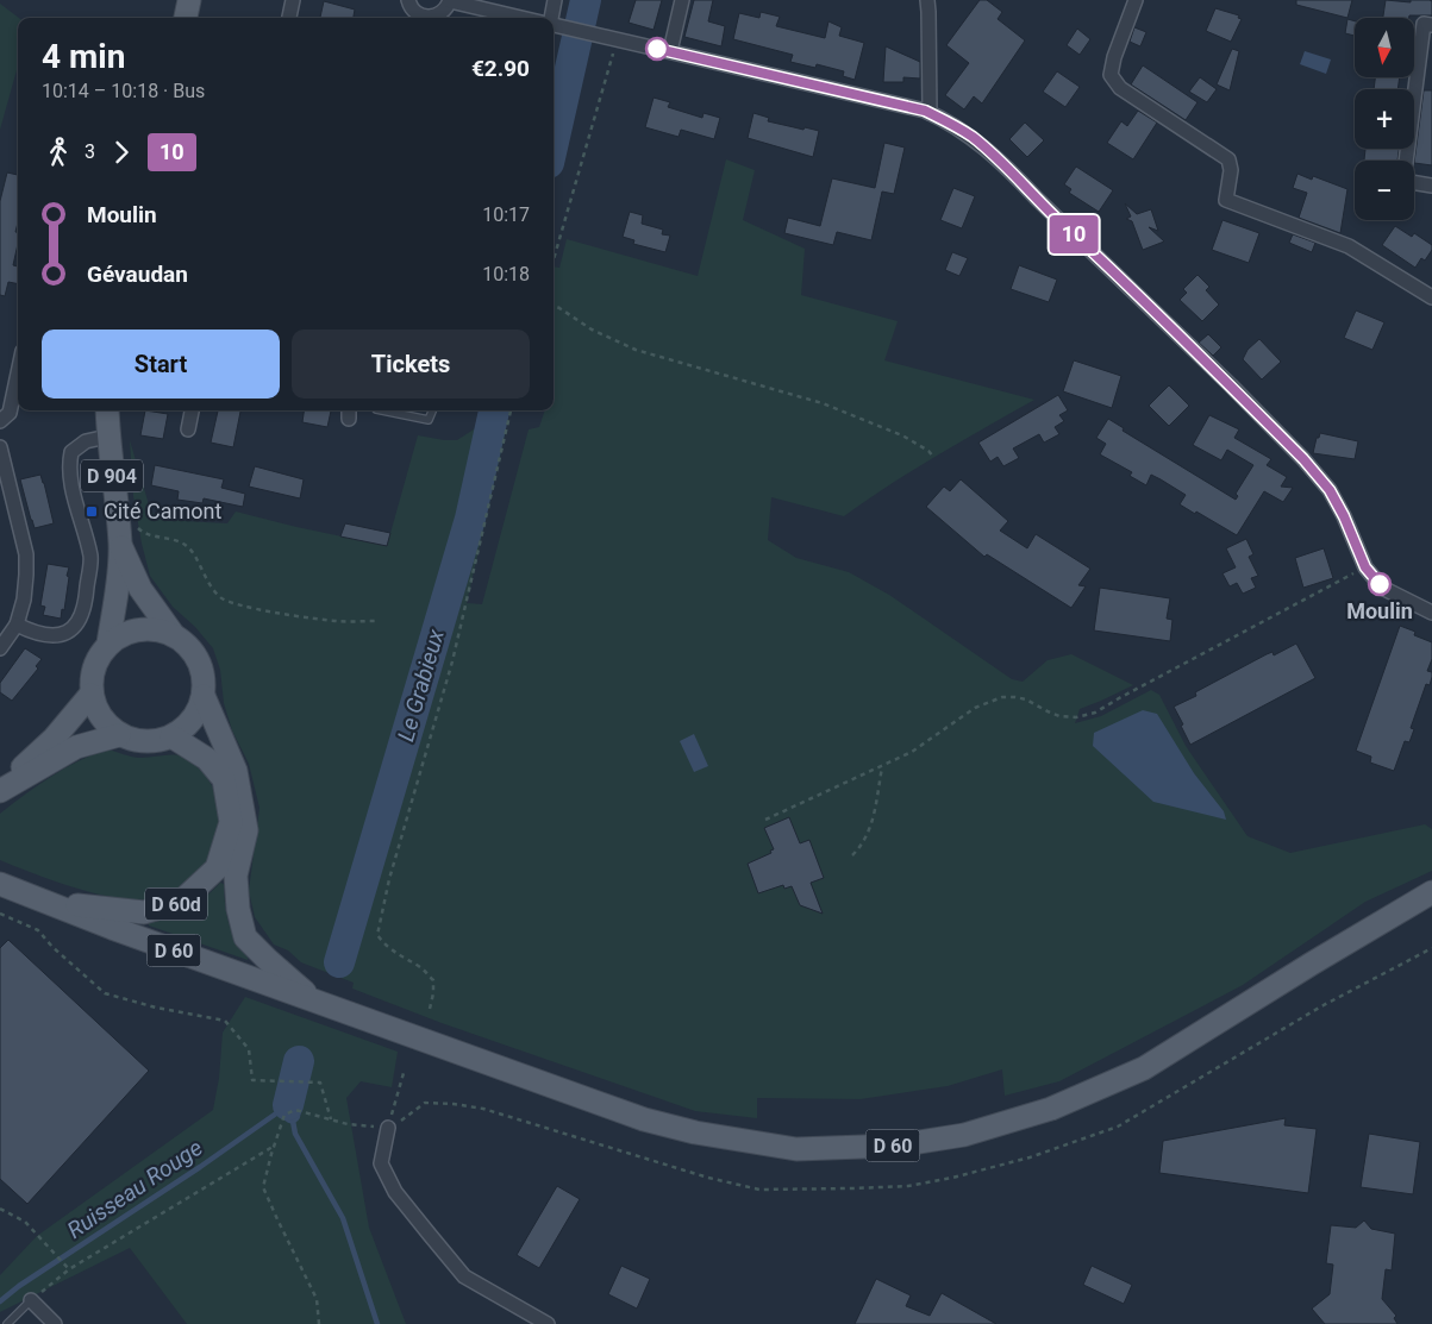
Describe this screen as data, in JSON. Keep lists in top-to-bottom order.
{
  "streets": {
    "main road": ["D 904", "D 60d", "D 60"]
  },
  "crossings": [
    ["D 904", "D 60d"],
    ["D 60d", "D 60"]
  ],
  "water": ["Le Grabieux", "Ruisseau Rouge"],
  "places": {
    "transit": ["Cité Camont"],
    "other": ["Moulin"]
  },
  "lines": ["bus line 10"],
  "north": "bottom",
  "page": {
    "on_map": "10",
    "map_buttons": ["+", "−"],
    "heading": ["4 min", "10:14 – 10:18 · Bus", "€2.90"],
    "legs": ["3", "10"],
    "list": [
      {
        "name": "Moulin",
        "value": "10:17"
      },
      {
        "name": "Gévaudan",
        "value": "10:18"
      }
    ],
    "buttons": ["Start", "Tickets"]
  }
}
